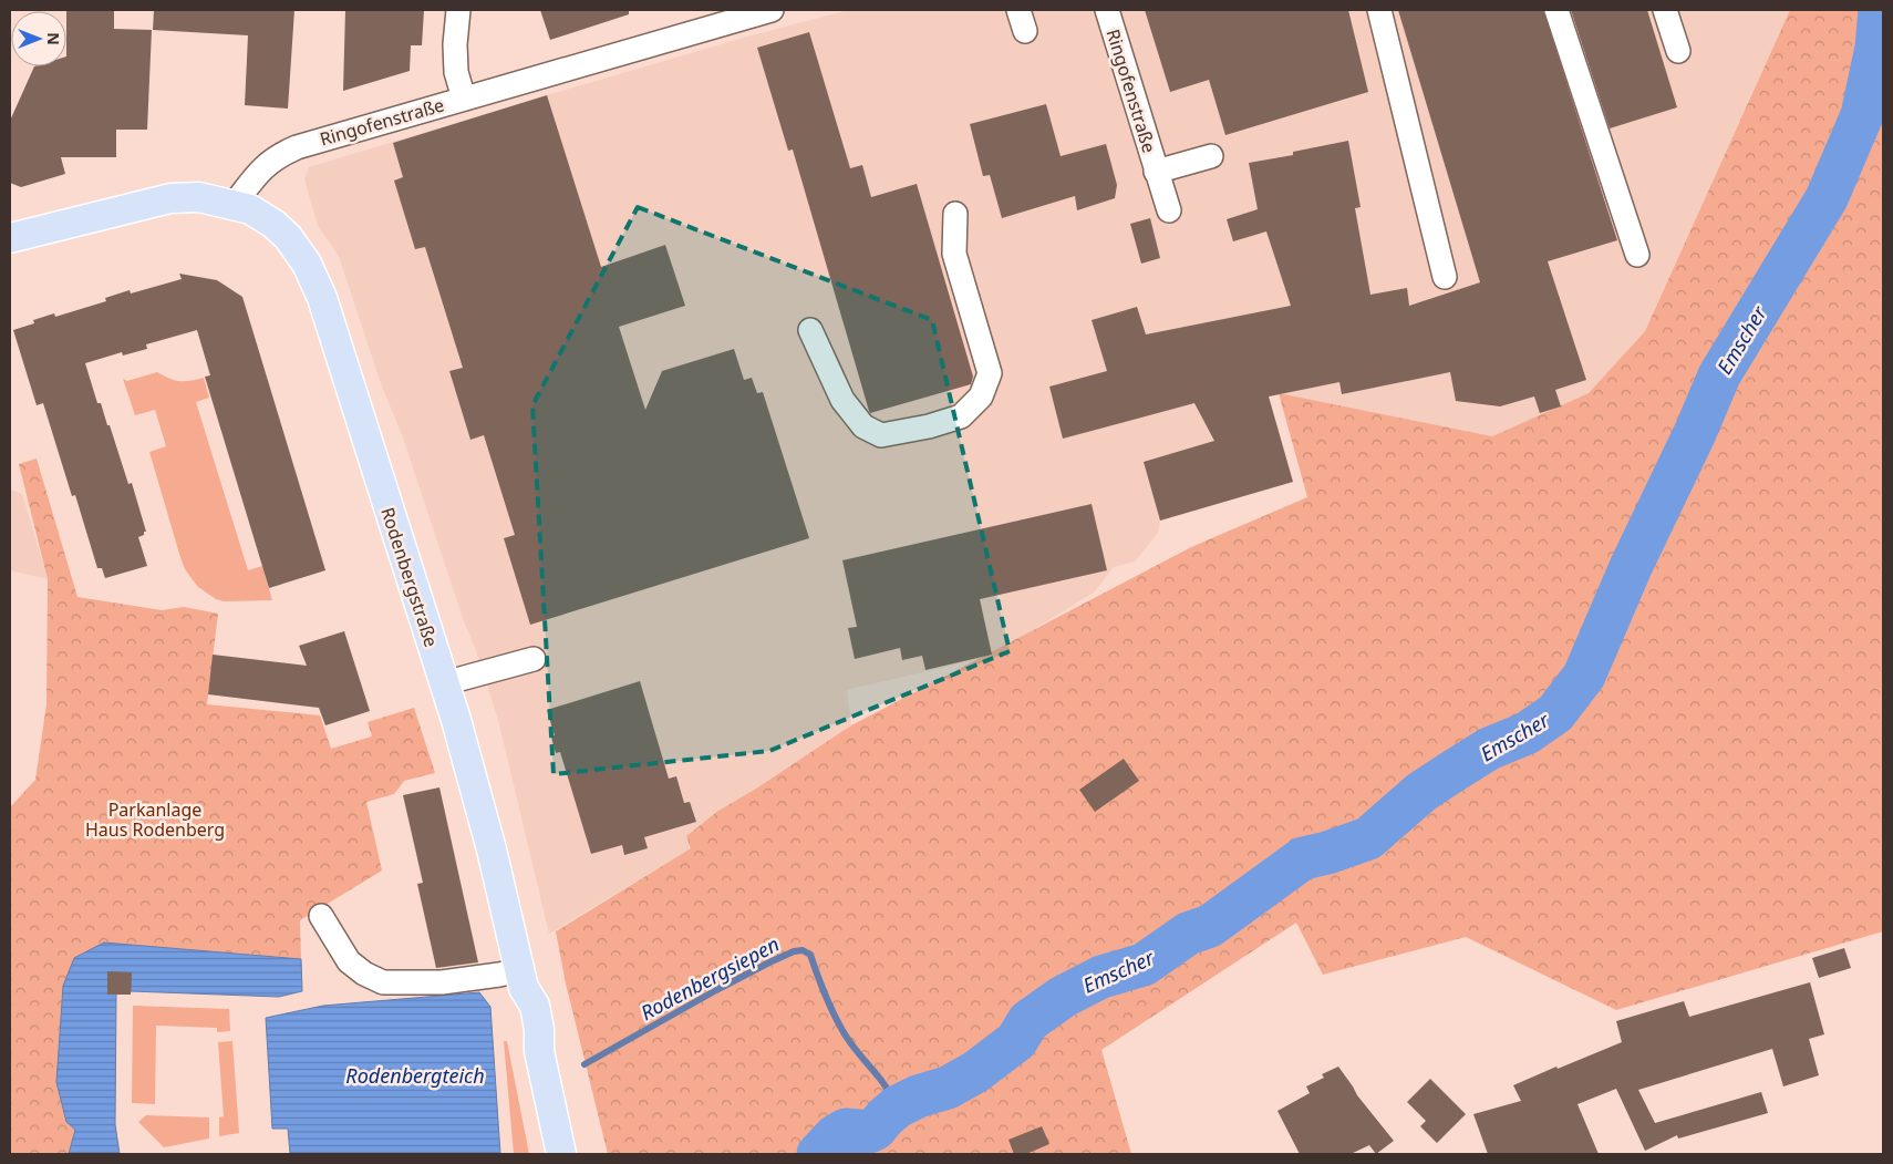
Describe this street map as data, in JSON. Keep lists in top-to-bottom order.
{
  "streets": {
    "main road": ["Rodenbergstraße"],
    "street": ["Ringofenstraße"]
  },
  "crossings": [
    ["Ringofenstraße", "Rodenbergstraße"]
  ],
  "water": ["Emscher", "Rodenbergsiepen", "Rodenbergteich"],
  "parks": ["Parkanlage Haus Rodenberg"],
  "north": "right"
}
